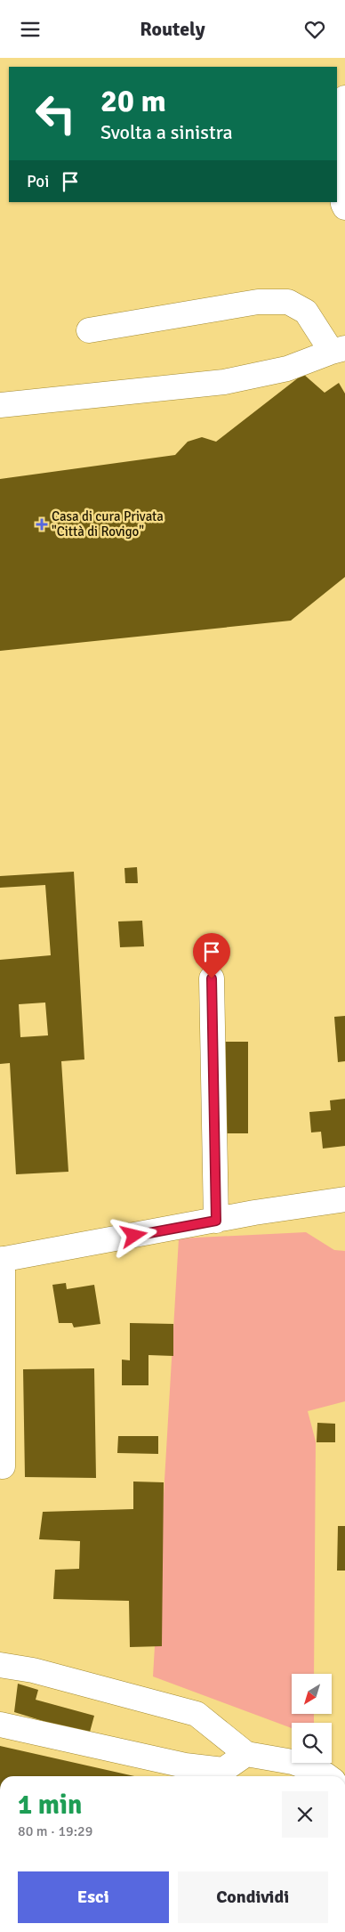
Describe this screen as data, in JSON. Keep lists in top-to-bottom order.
{
  "places": {
    "health": ["Casa di cura Privata \"Città di Rovigo\""]
  },
  "north": "bottom left",
  "page": {
    "header": "Routely",
    "turn": ["20 m", "Svolta a sinistra"],
    "then": "Poi",
    "heading": ["1 min", "80 m · 19:29"],
    "buttons": ["Esci", "Condividi"]
  }
}
